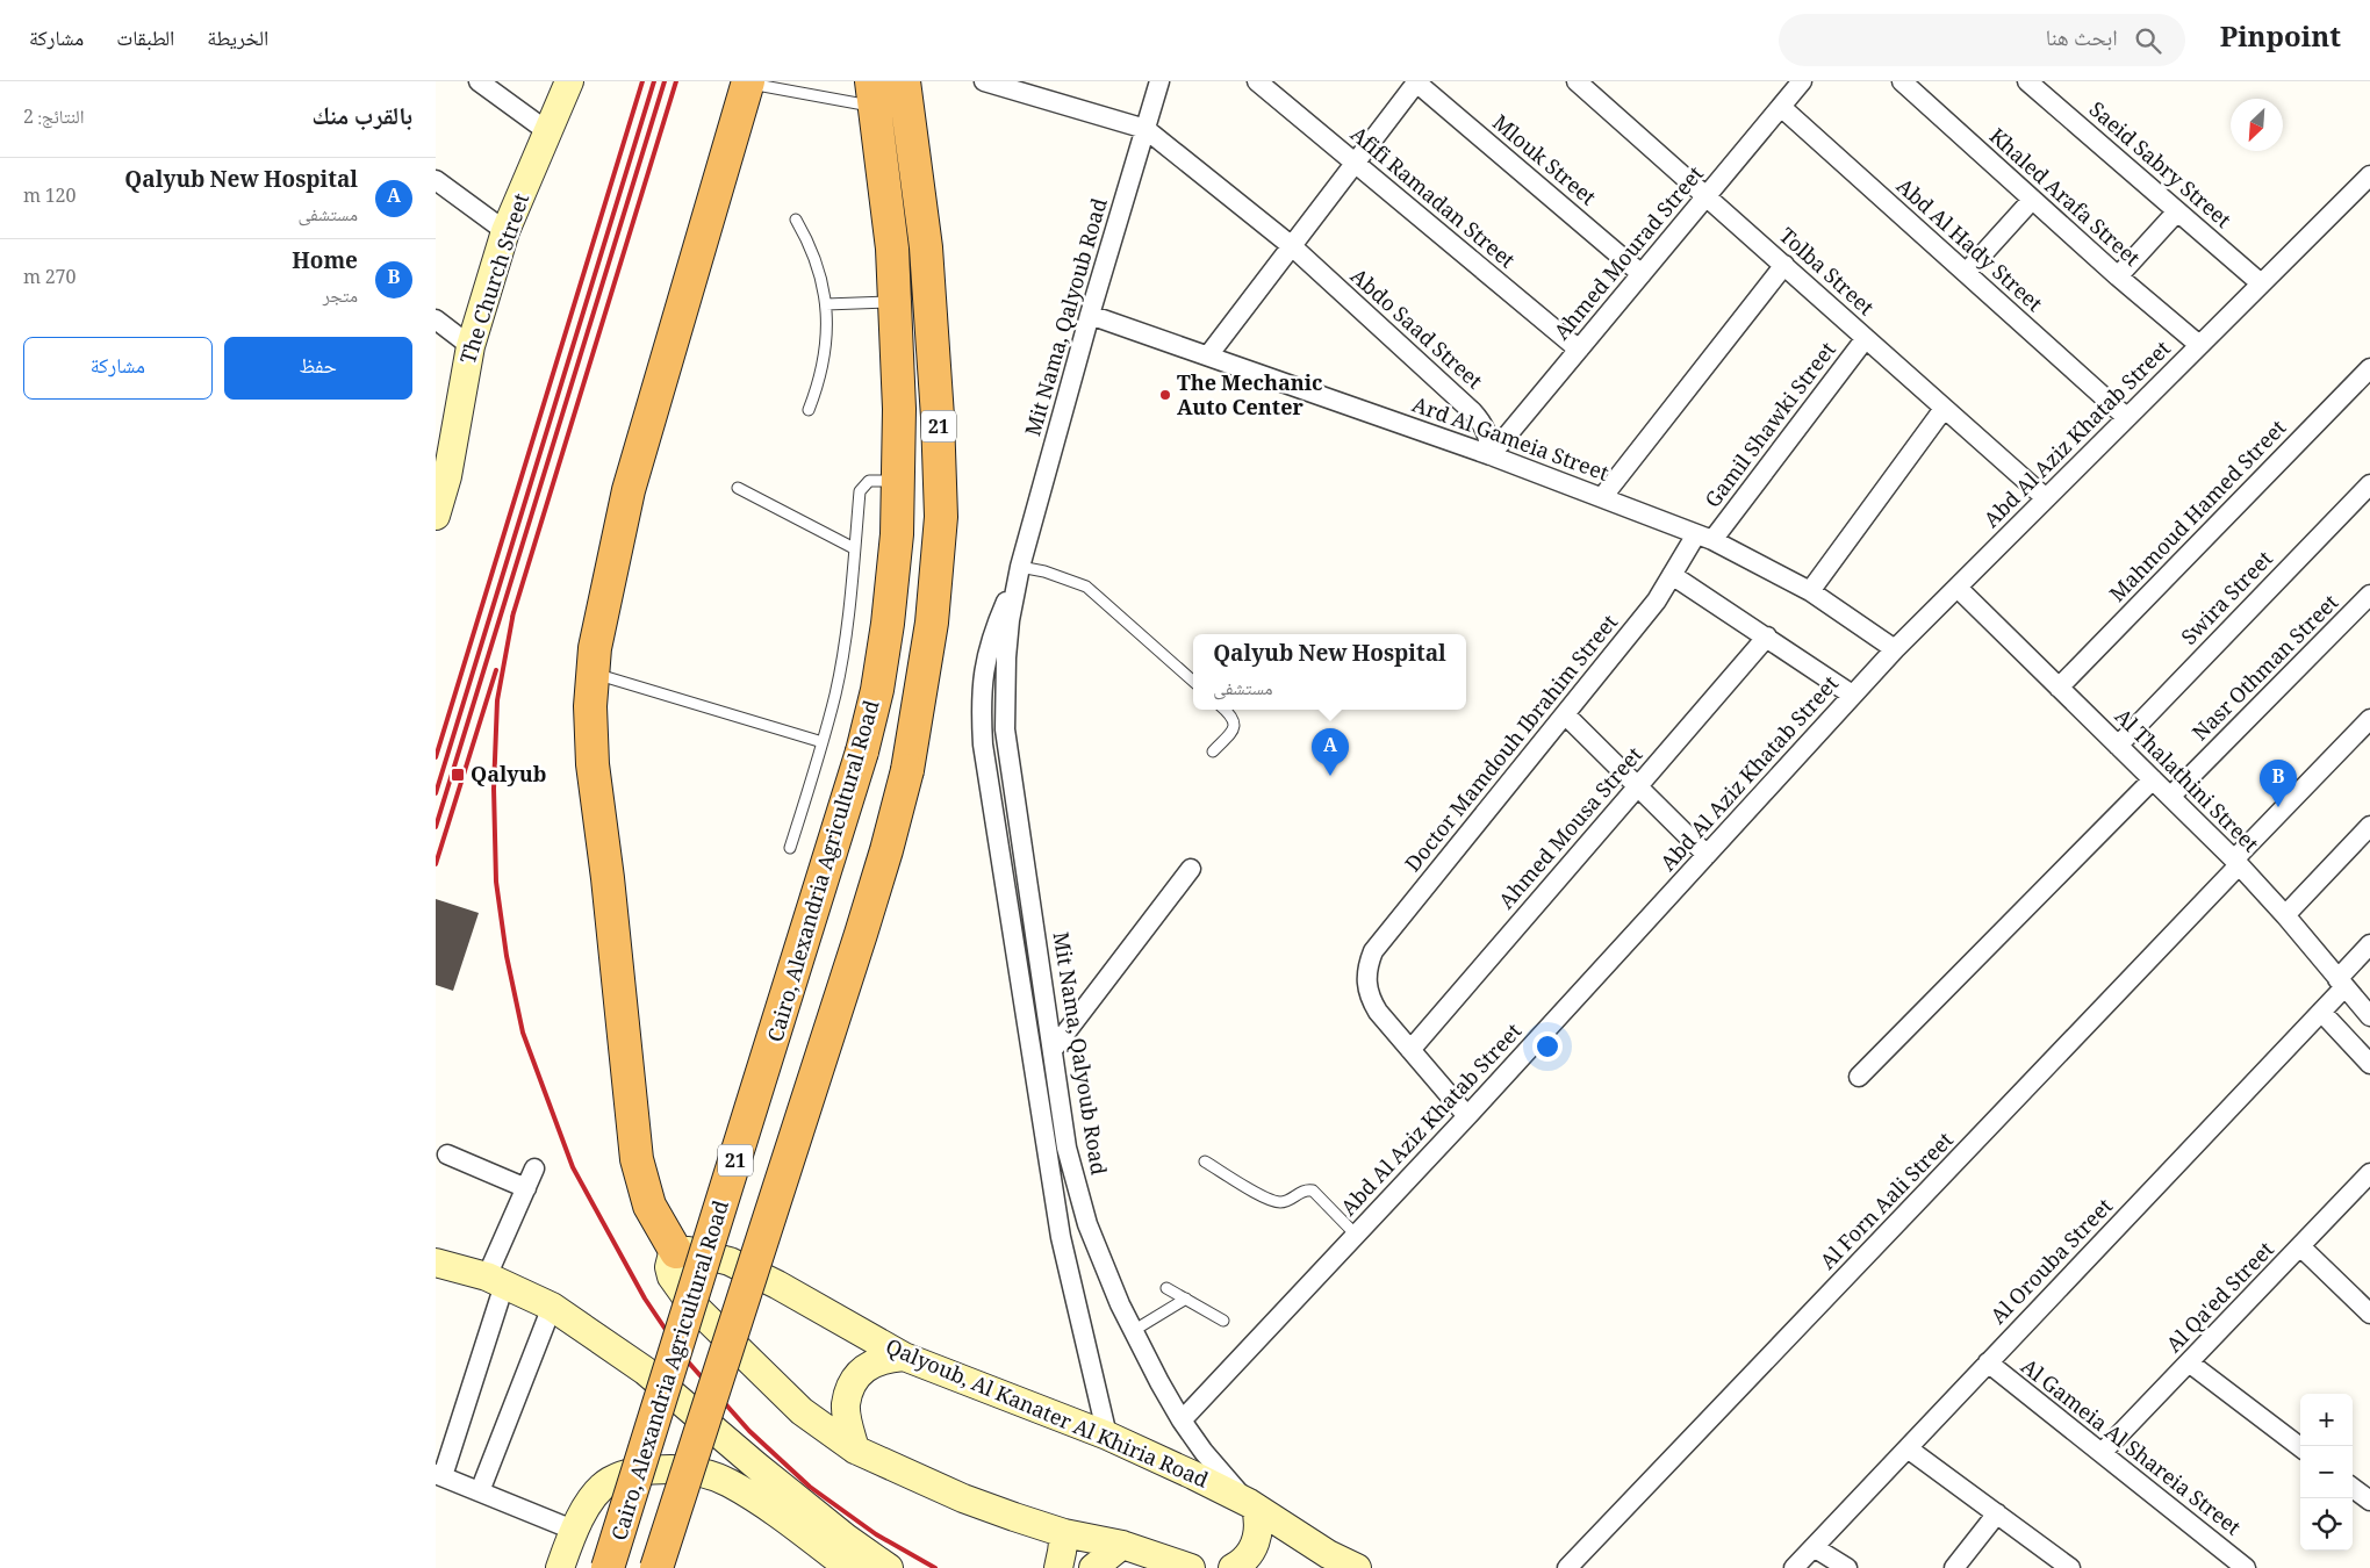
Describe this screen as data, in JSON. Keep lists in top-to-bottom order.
{
  "streets": {
    "highway": ["21", "Cairo, Alexandria Agricultural Road"],
    "main road": ["The Church Street", "Qalyoub, Al Kanater Al Khiria Road"],
    "street": [
      "Mlouk Street",
      "Saeid Sabry Street",
      "Afifi Ramadan Street",
      "Khaled Arafa Street",
      "Abd Al Hady Street",
      "Ahmed Mourad Street",
      "Tolba Street",
      "Mit Nama, Qalyoub Road",
      "Abdo Saad Street",
      "Gamil Shawki Street",
      "Abd Al Aziz Khatab Street",
      "Ard Al Gameia Street",
      "Mahmoud Hamed Street",
      "Swira Street",
      "Nasr Othman Street",
      "Doctor Mamdouh Ibrahim Street",
      "Al Thalathini Street",
      "Ahmed Mousa Street",
      "Al Forn Aali Street",
      "Al Orouba Street",
      "Al Qa'ed Street",
      "Al Gameia Al Shareia Street"
    ]
  },
  "crossings": [
    ["Mlouk Street", "Ahmed Mourad Street"],
    ["Saeid Sabry Street", "Abd Al Aziz Khatab Street"],
    ["Afifi Ramadan Street", "Ahmed Mourad Street"],
    ["Khaled Arafa Street", "Abd Al Aziz Khatab Street"],
    ["Abd Al Hady Street", "Ahmed Mourad Street"],
    ["Abd Al Hady Street", "Abd Al Aziz Khatab Street"],
    ["Ahmed Mourad Street", "Tolba Street"],
    ["Ahmed Mourad Street", "Abdo Saad Street"],
    ["Ahmed Mourad Street", "Ard Al Gameia Street"],
    ["Tolba Street", "Gamil Shawki Street"],
    ["Tolba Street", "Abd Al Aziz Khatab Street"],
    ["Mit Nama, Qalyoub Road", "Abdo Saad Street"],
    ["Mit Nama, Qalyoub Road", "Abd Al Aziz Khatab Street"],
    ["Mit Nama, Qalyoub Road", "Ard Al Gameia Street"],
    ["Mit Nama, Qalyoub Road", "Qalyoub, Al Kanater Al Khiria Road"],
    ["Abdo Saad Street", "Ard Al Gameia Street"],
    ["Gamil Shawki Street", "Ard Al Gameia Street"],
    ["Gamil Shawki Street", "Doctor Mamdouh Ibrahim Street"],
    ["Abd Al Aziz Khatab Street", "Ard Al Gameia Street"],
    ["Abd Al Aziz Khatab Street", "Al Thalathini Street"],
    ["Ard Al Gameia Street", "Doctor Mamdouh Ibrahim Street"],
    ["Mahmoud Hamed Street", "Al Thalathini Street"],
    ["Swira Street", "Al Thalathini Street"],
    ["Nasr Othman Street", "Al Thalathini Street"],
    ["Doctor Mamdouh Ibrahim Street", "Ahmed Mousa Street"],
    ["Al Thalathini Street", "Al Forn Aali Street"],
    ["Al Thalathini Street", "Al Orouba Street"],
    ["Al Orouba Street", "Al Gameia Al Shareia Street"],
    ["Al Qa'ed Street", "Al Gameia Al Shareia Street"]
  ],
  "places": {
    "other": ["The Mechanic Auto Center"],
    "transit": ["Qalyub"]
  },
  "north": "bottom left",
  "page": {
    "header": "Pinpoint",
    "search": "ابحث هنا",
    "nav": ["الخريطة", "الطبقات", "مشاركة"],
    "heading": ["بالقرب منك", "النتائج: 2"],
    "list": [
      {
        "mark": "A",
        "name": "Qalyub New Hospital",
        "note": "مستشفى",
        "value": "120 m"
      },
      {
        "mark": "B",
        "name": "Home",
        "note": "متجر",
        "value": "270 m"
      }
    ],
    "buttons": ["حفظ", "مشاركة"],
    "popup": ["Qalyub New Hospital", "مستشفى"],
    "pins": ["A", "B"],
    "map_buttons": ["+", "−"]
  }
}
